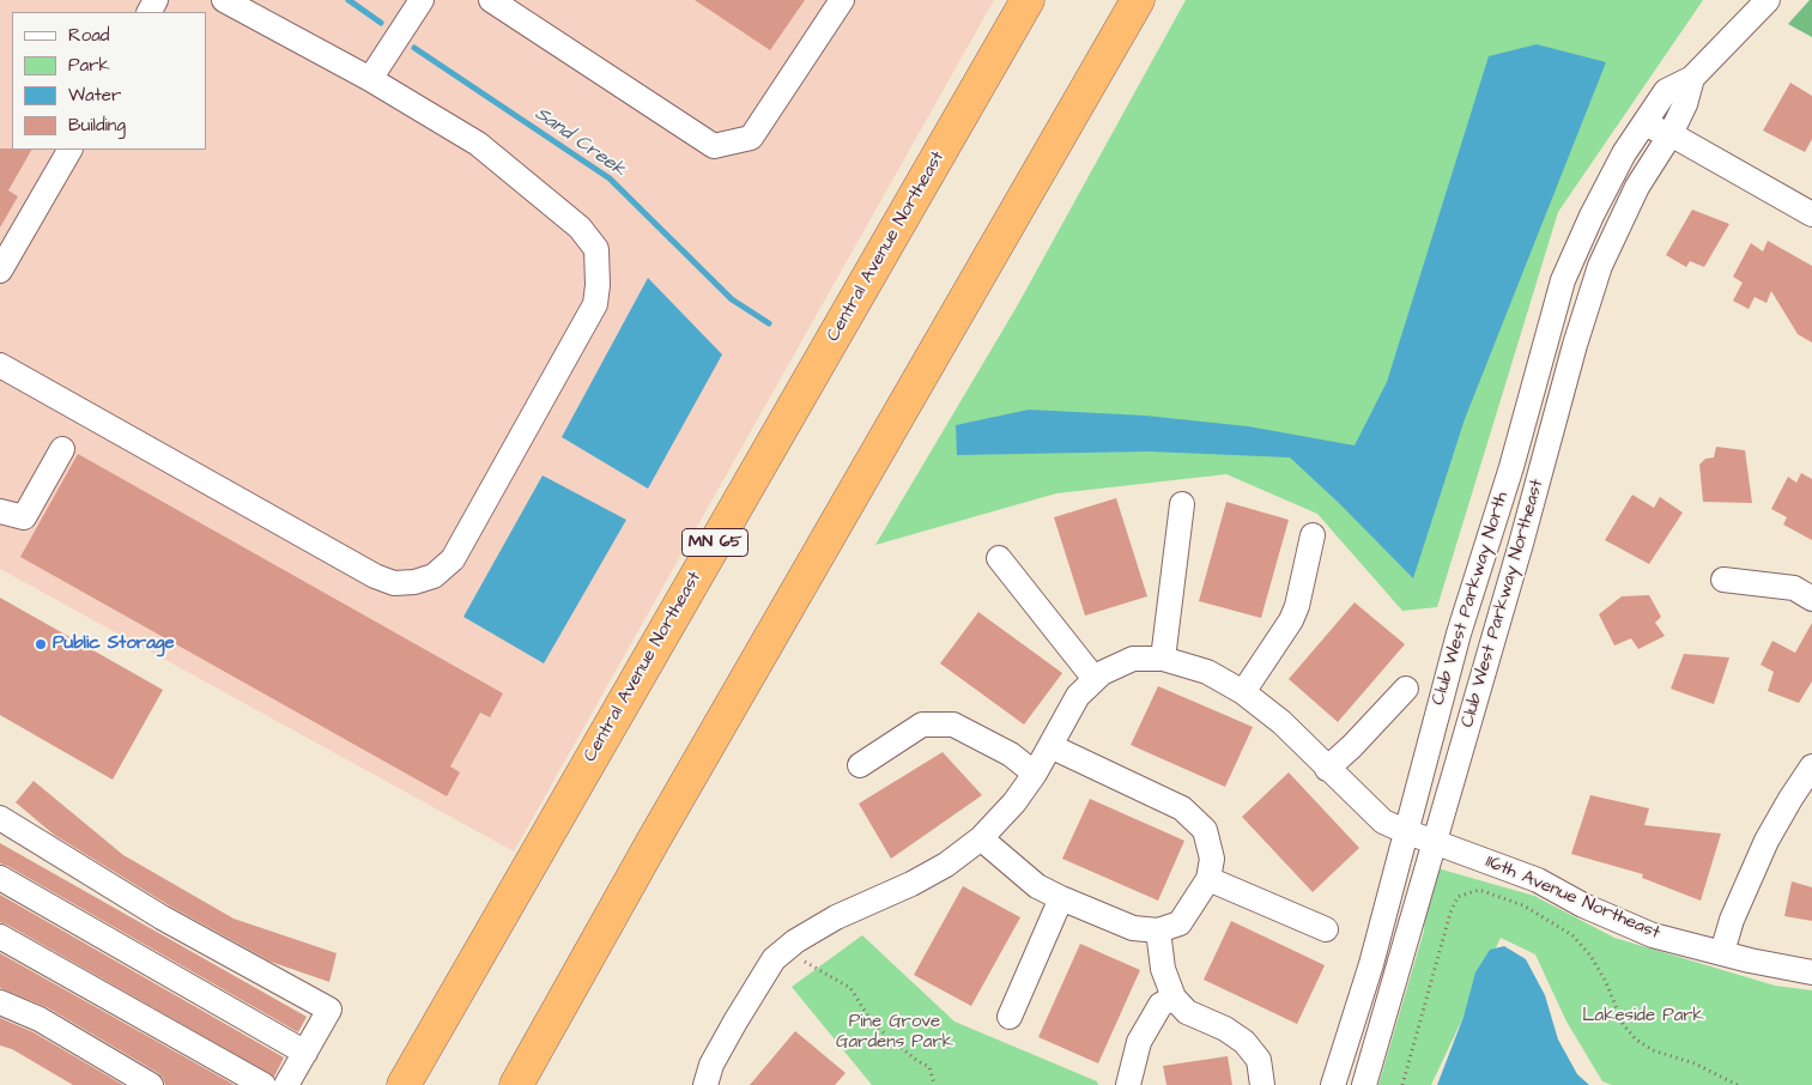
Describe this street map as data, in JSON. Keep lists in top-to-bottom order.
{
  "streets": {
    "highway": ["Central Avenue Northeast", "MN 65"],
    "street": ["Club West Parkway North", "Club West Parkway Northeast", "116th Avenue Northeast"]
  },
  "crossings": [
    ["Club West Parkway North", "Club West Parkway Northeast"],
    ["Club West Parkway North", "116th Avenue Northeast"],
    ["Club West Parkway Northeast", "116th Avenue Northeast"]
  ],
  "water": ["Sand Creek"],
  "parks": ["Lakeside Park", "Pine Grove Gardens Park"],
  "places": ["Public Storage"],
  "legend": [
    "Road",
    "Park",
    "Water",
    "Building"
  ]
}
